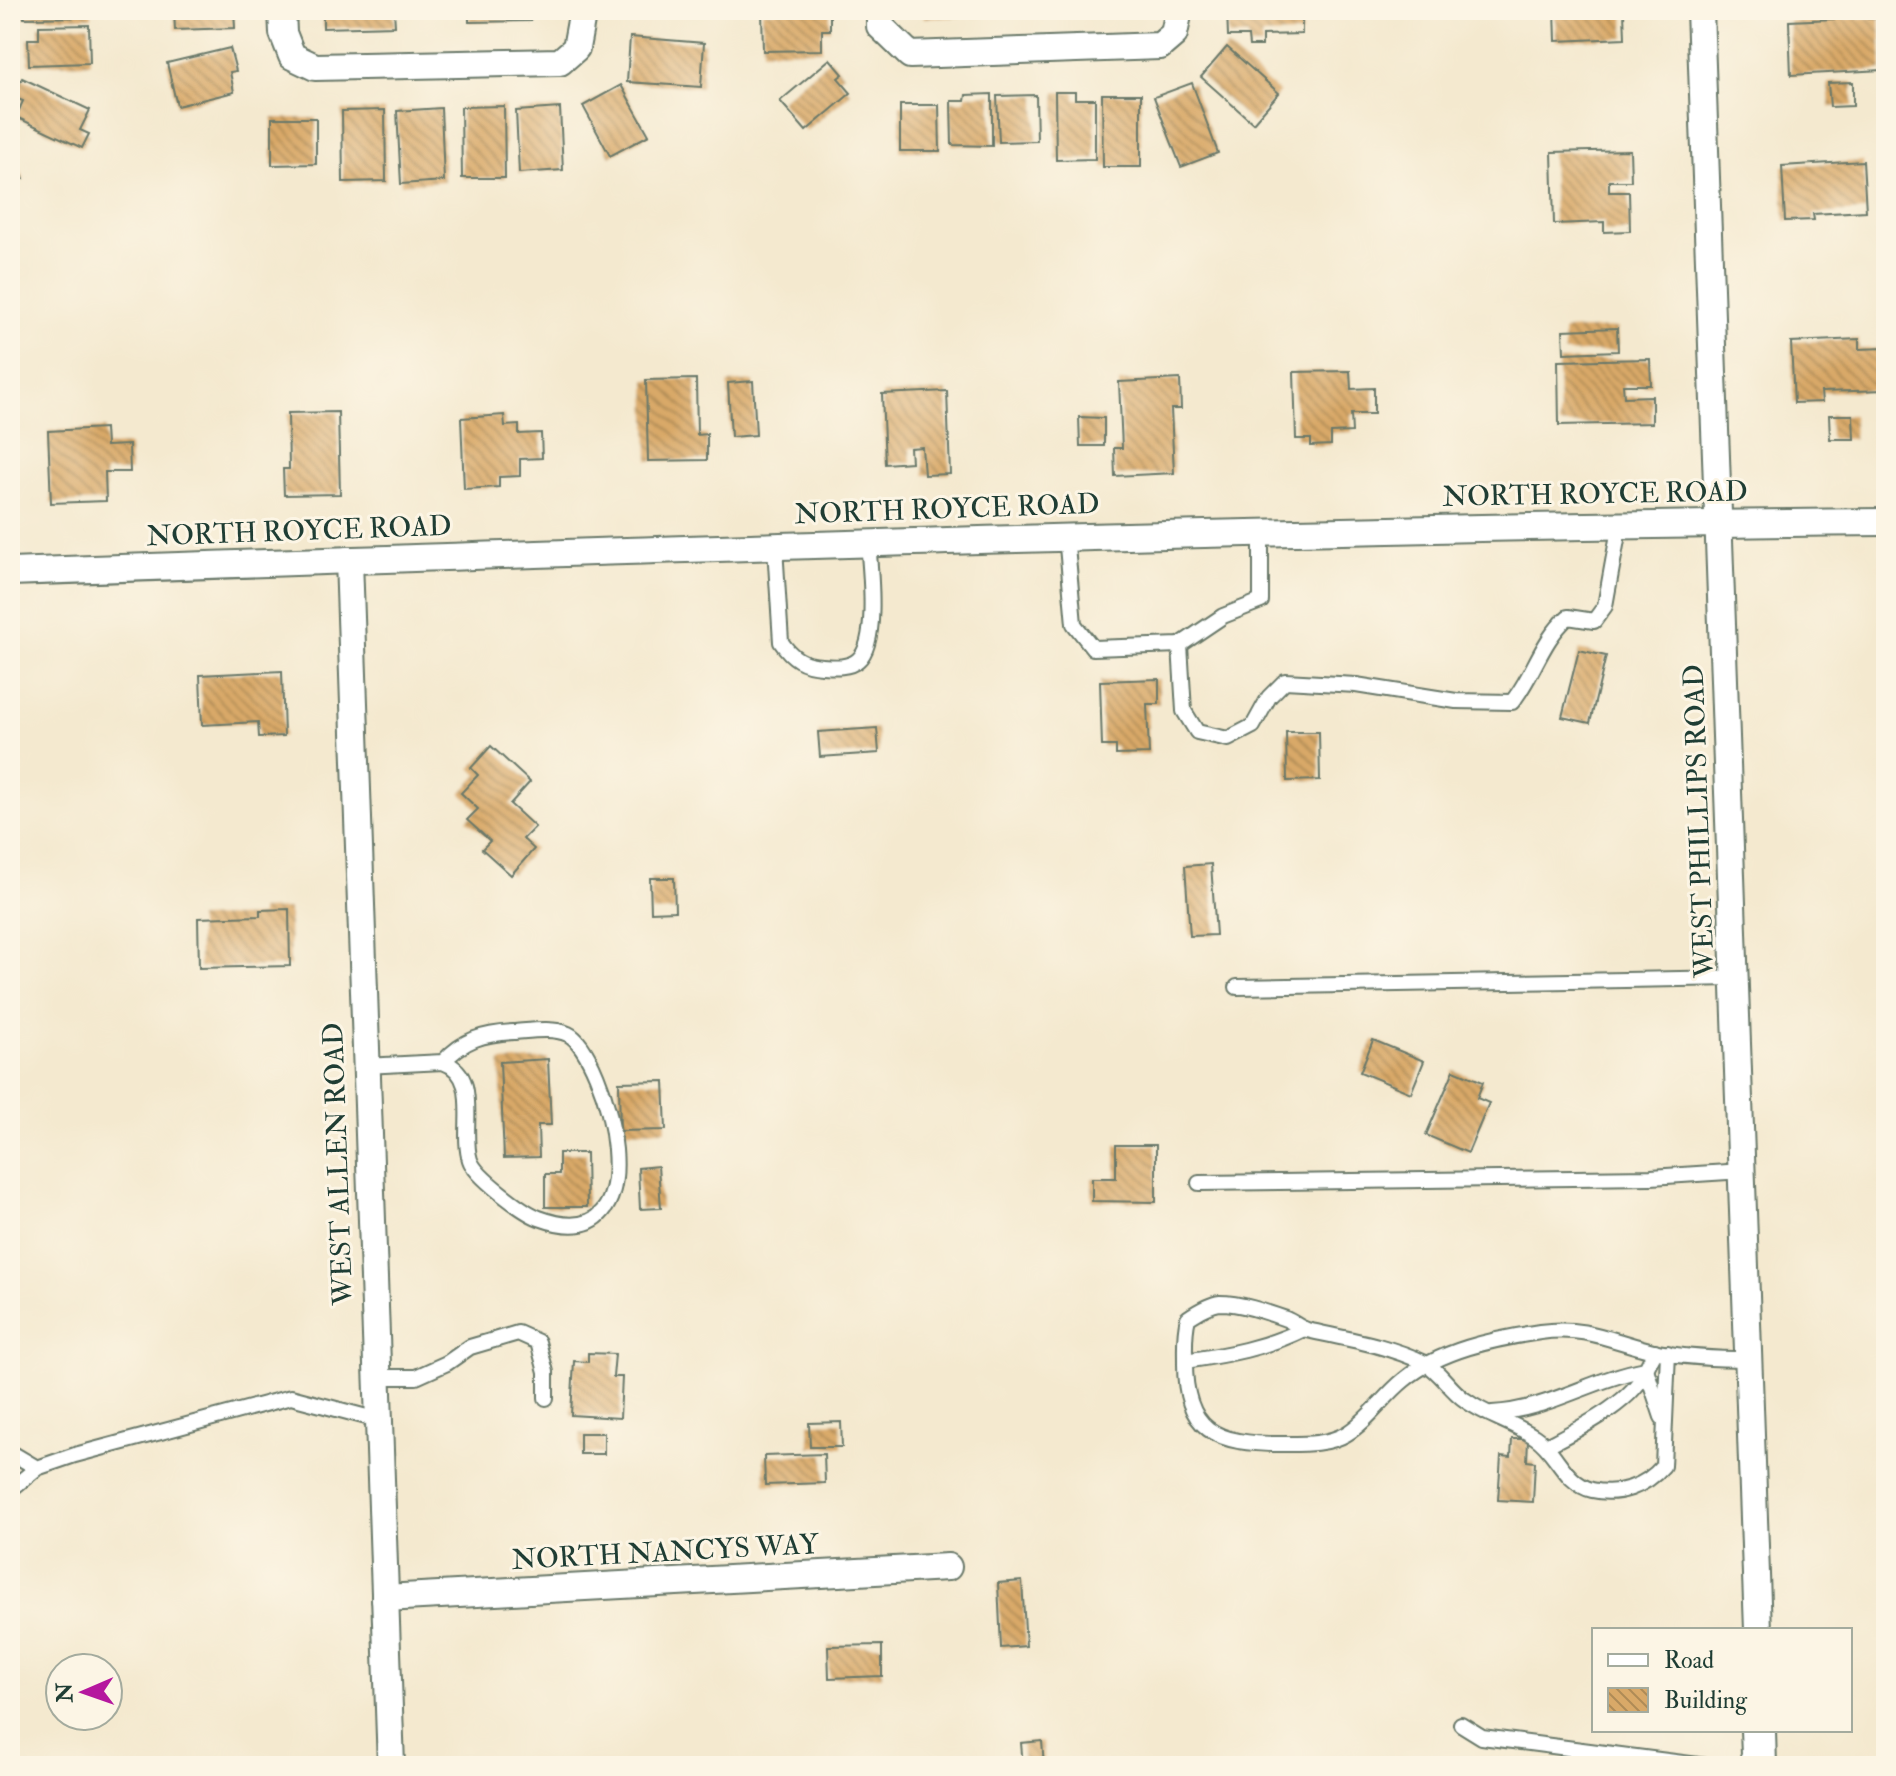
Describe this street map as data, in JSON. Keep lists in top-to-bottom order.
{
  "streets": {
    "street": [
      "NORTH ROYCE ROAD",
      "WEST PHILLIPS ROAD",
      "WEST ALLEN ROAD",
      "NORTH NANCYS WAY"
    ]
  },
  "crossings": [
    ["NORTH ROYCE ROAD", "WEST PHILLIPS ROAD"],
    ["NORTH ROYCE ROAD", "WEST ALLEN ROAD"],
    ["WEST ALLEN ROAD", "NORTH NANCYS WAY"]
  ],
  "legend": ["Road", "Building"],
  "north": "left"
}
